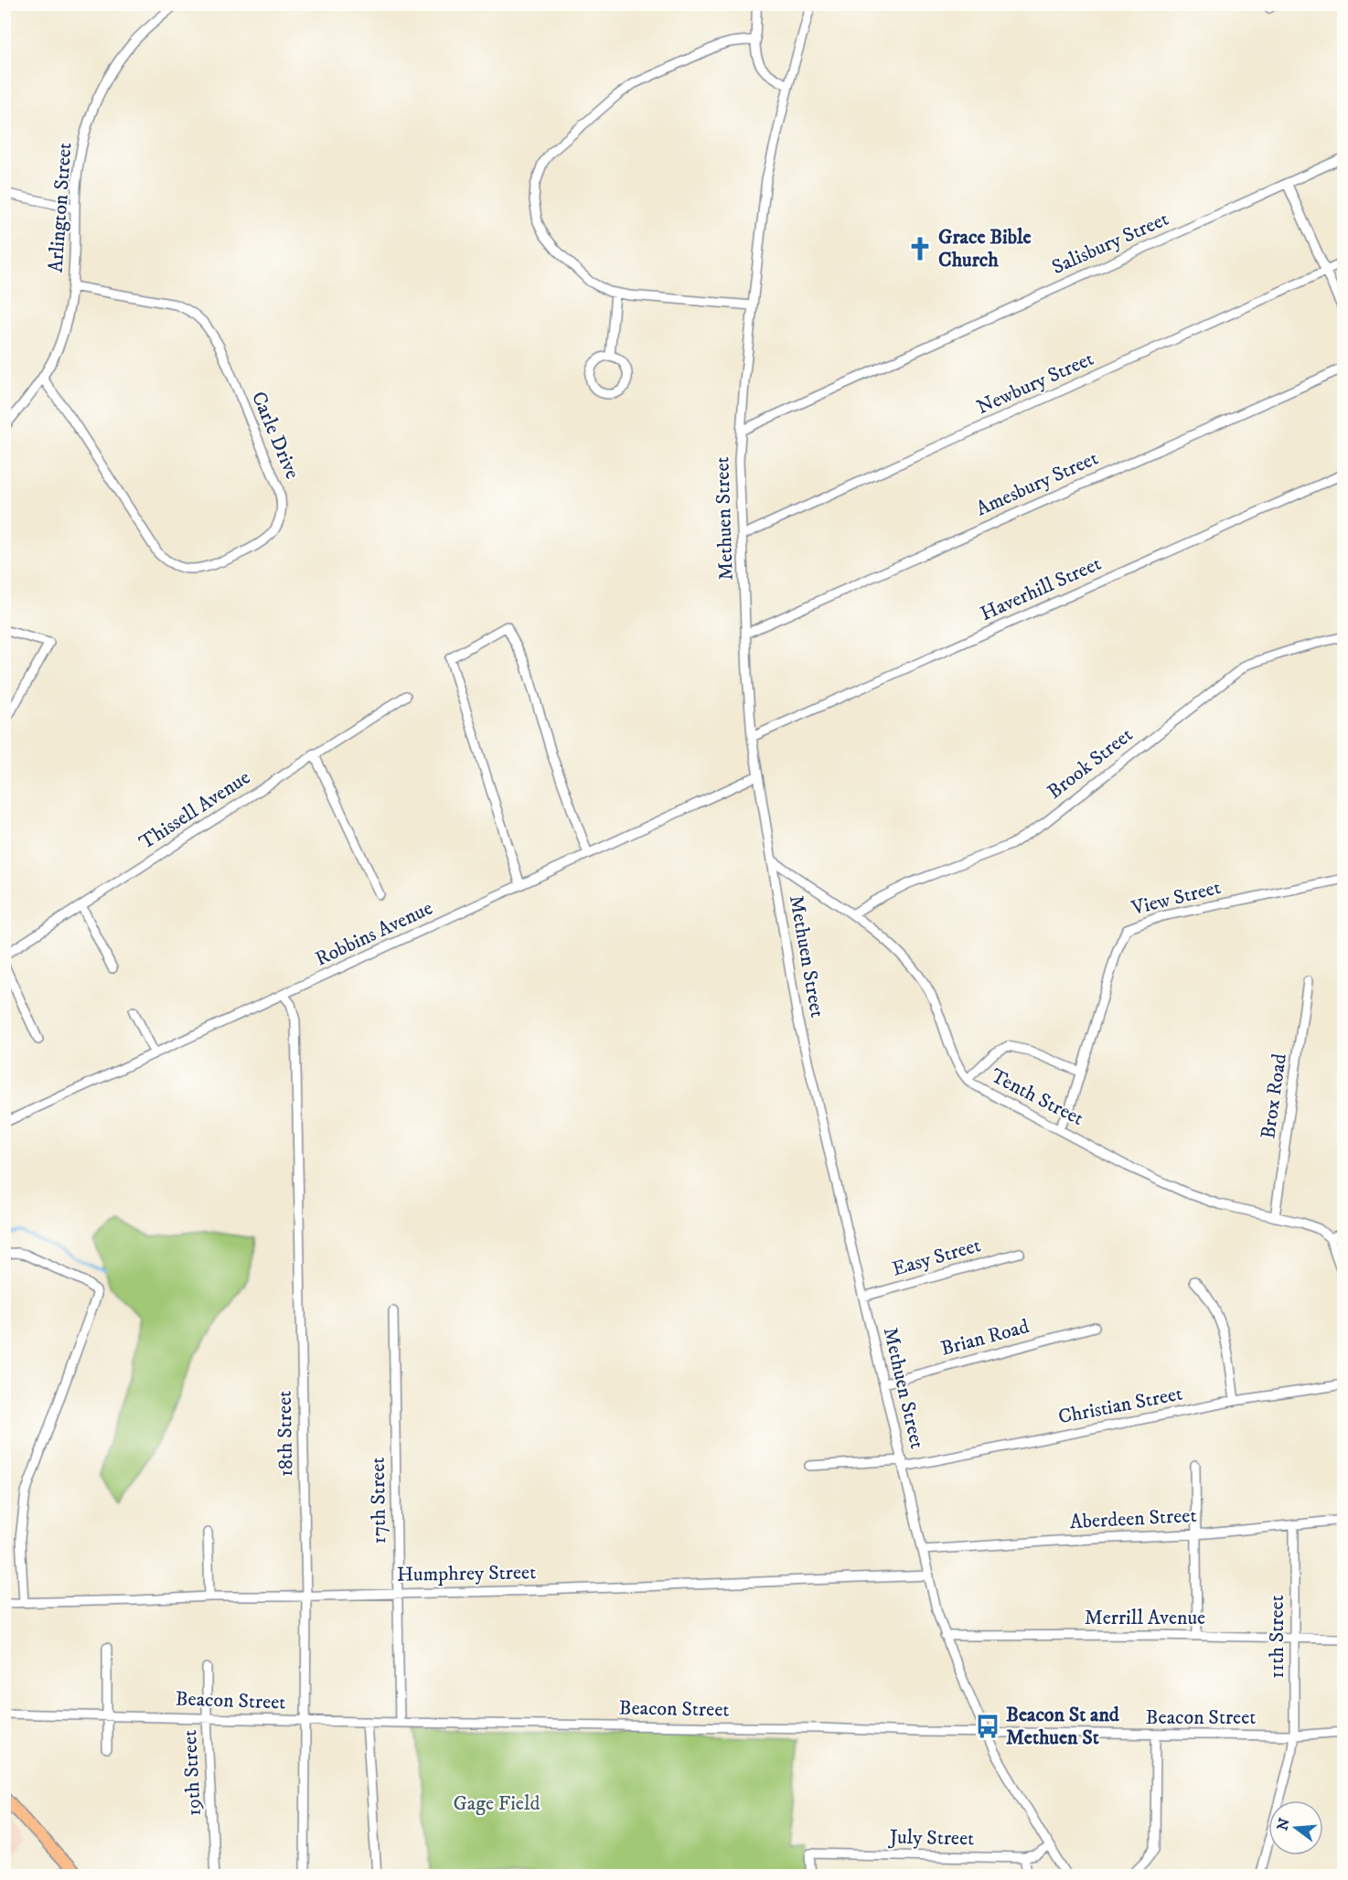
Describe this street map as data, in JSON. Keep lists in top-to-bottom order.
{
  "streets": {
    "street": [
      "Arlington Street",
      "Salisbury Street",
      "Newbury Street",
      "Carle Drive",
      "Amesbury Street",
      "Methuen Street",
      "Haverhill Street",
      "Brook Street",
      "Thissell Avenue",
      "View Street",
      "Robbins Avenue",
      "Brox Road",
      "Tenth Street",
      "Easy Street",
      "Brian Road",
      "Christian Street",
      "18th Street",
      "17th Street",
      "Aberdeen Street",
      "Humphrey Street",
      "Merrill Avenue",
      "11th Street",
      "Beacon Street",
      "19th Street",
      "July Street"
    ]
  },
  "crossings": [
    ["Arlington Street", "Carle Drive"],
    ["Salisbury Street", "Methuen Street"],
    ["Newbury Street", "Methuen Street"],
    ["Amesbury Street", "Methuen Street"],
    ["Methuen Street", "Haverhill Street"],
    ["Methuen Street", "Robbins Avenue"],
    ["Methuen Street", "Tenth Street"],
    ["Methuen Street", "Easy Street"],
    ["Methuen Street", "Brian Road"],
    ["Methuen Street", "Christian Street"],
    ["Methuen Street", "Aberdeen Street"],
    ["Methuen Street", "Humphrey Street"],
    ["Methuen Street", "Merrill Avenue"],
    ["Methuen Street", "Beacon Street"],
    ["Methuen Street", "July Street"],
    ["Brook Street", "Tenth Street"],
    ["View Street", "Tenth Street"],
    ["Robbins Avenue", "18th Street"],
    ["Brox Road", "Tenth Street"],
    ["18th Street", "Humphrey Street"],
    ["18th Street", "Beacon Street"],
    ["17th Street", "Humphrey Street"],
    ["17th Street", "Beacon Street"],
    ["Aberdeen Street", "11th Street"],
    ["Merrill Avenue", "11th Street"],
    ["11th Street", "Beacon Street"],
    ["Beacon Street", "19th Street"]
  ],
  "parks": ["Gage Field"],
  "places": {
    "church": ["Grace Bible Church"],
    "bus stop": ["Beacon St and Methuen St"]
  },
  "north": "left"
}
